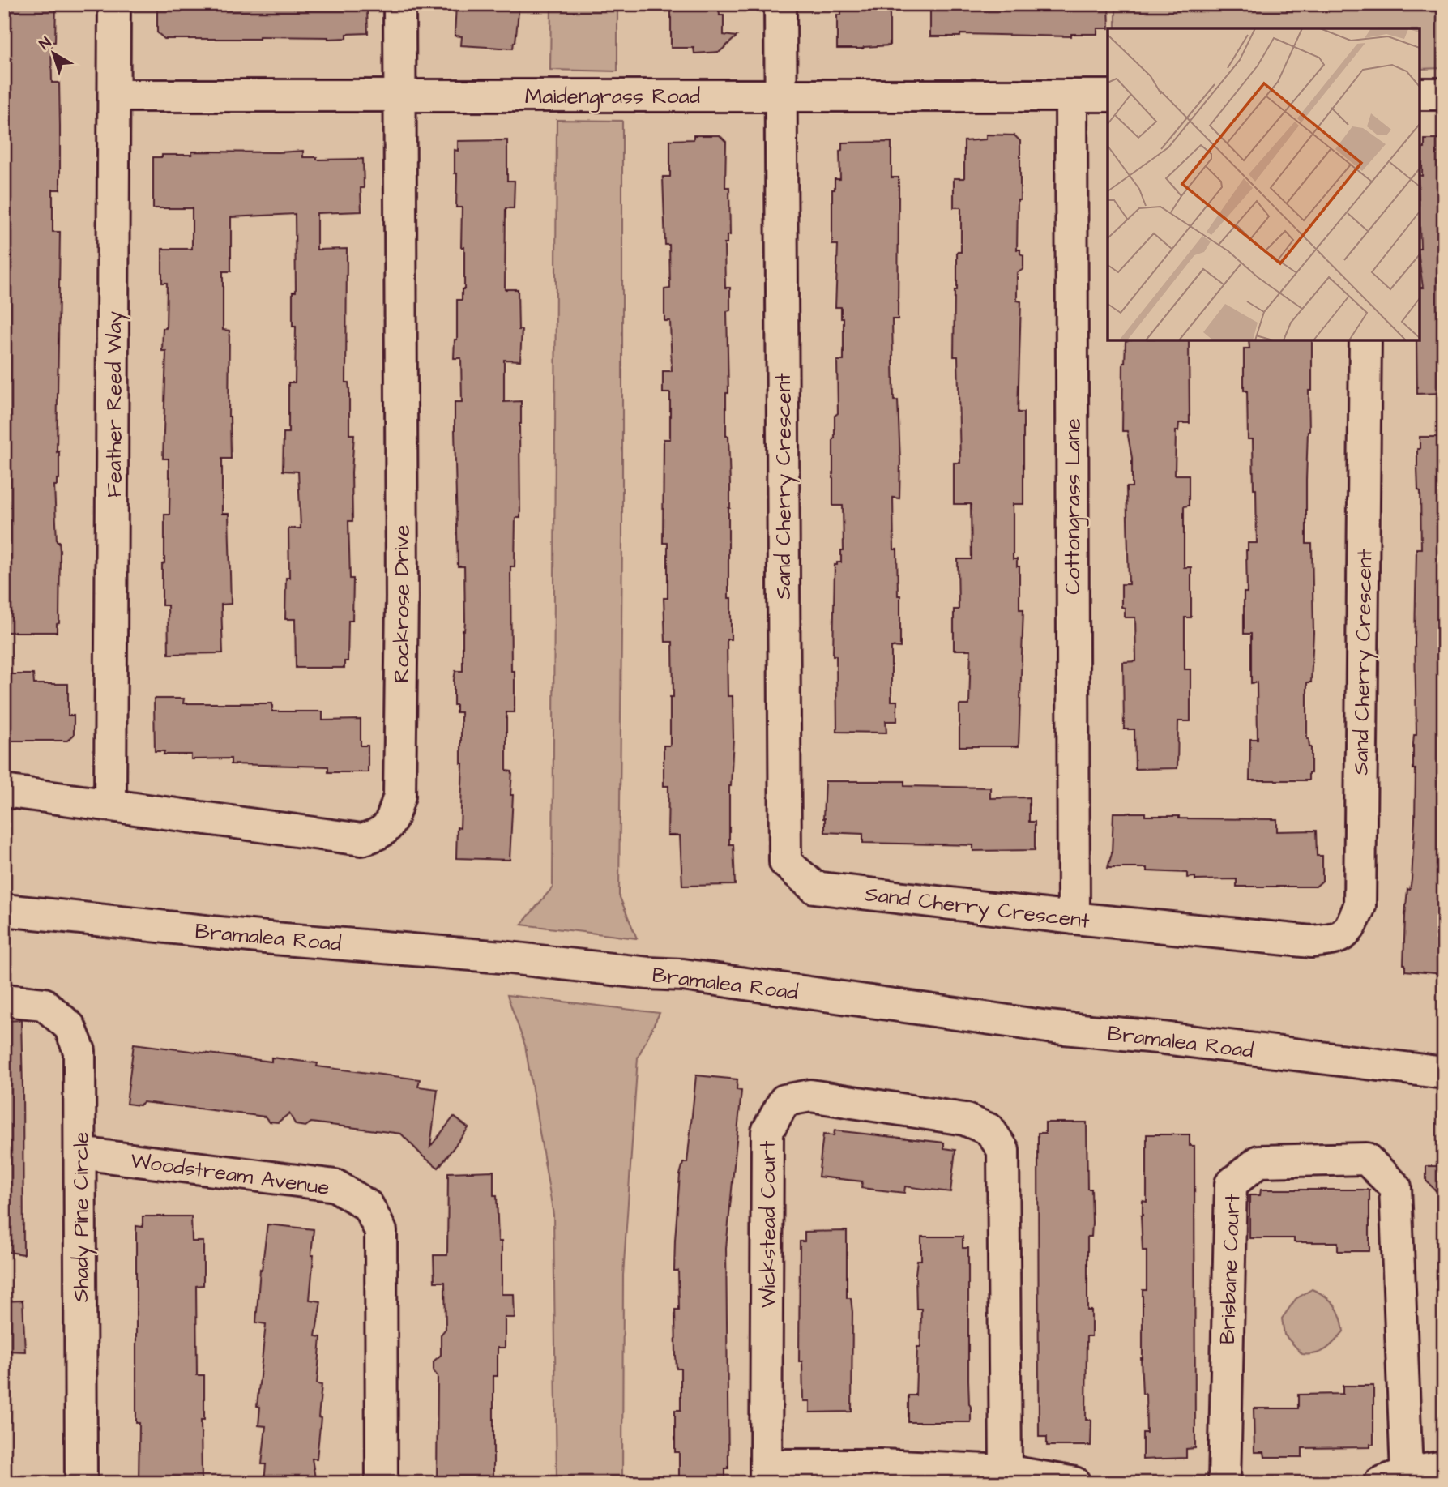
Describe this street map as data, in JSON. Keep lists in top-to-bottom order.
{
  "streets": {
    "street": [
      "Maidengrass Road",
      "Feather Reed Way",
      "Sand Cherry Crescent",
      "Cottongrass Lane",
      "Rockrose Drive",
      "Bramalea Road",
      "Woodstream Avenue",
      "Shady Pine Circle",
      "Wickstead Court",
      "Brisbane Court"
    ]
  },
  "crossings": [
    ["Maidengrass Road", "Feather Reed Way"],
    ["Maidengrass Road", "Sand Cherry Crescent"],
    ["Maidengrass Road", "Cottongrass Lane"],
    ["Maidengrass Road", "Rockrose Drive"],
    ["Feather Reed Way", "Rockrose Drive"],
    ["Sand Cherry Crescent", "Cottongrass Lane"],
    ["Woodstream Avenue", "Shady Pine Circle"]
  ],
  "north": "top left"
}
